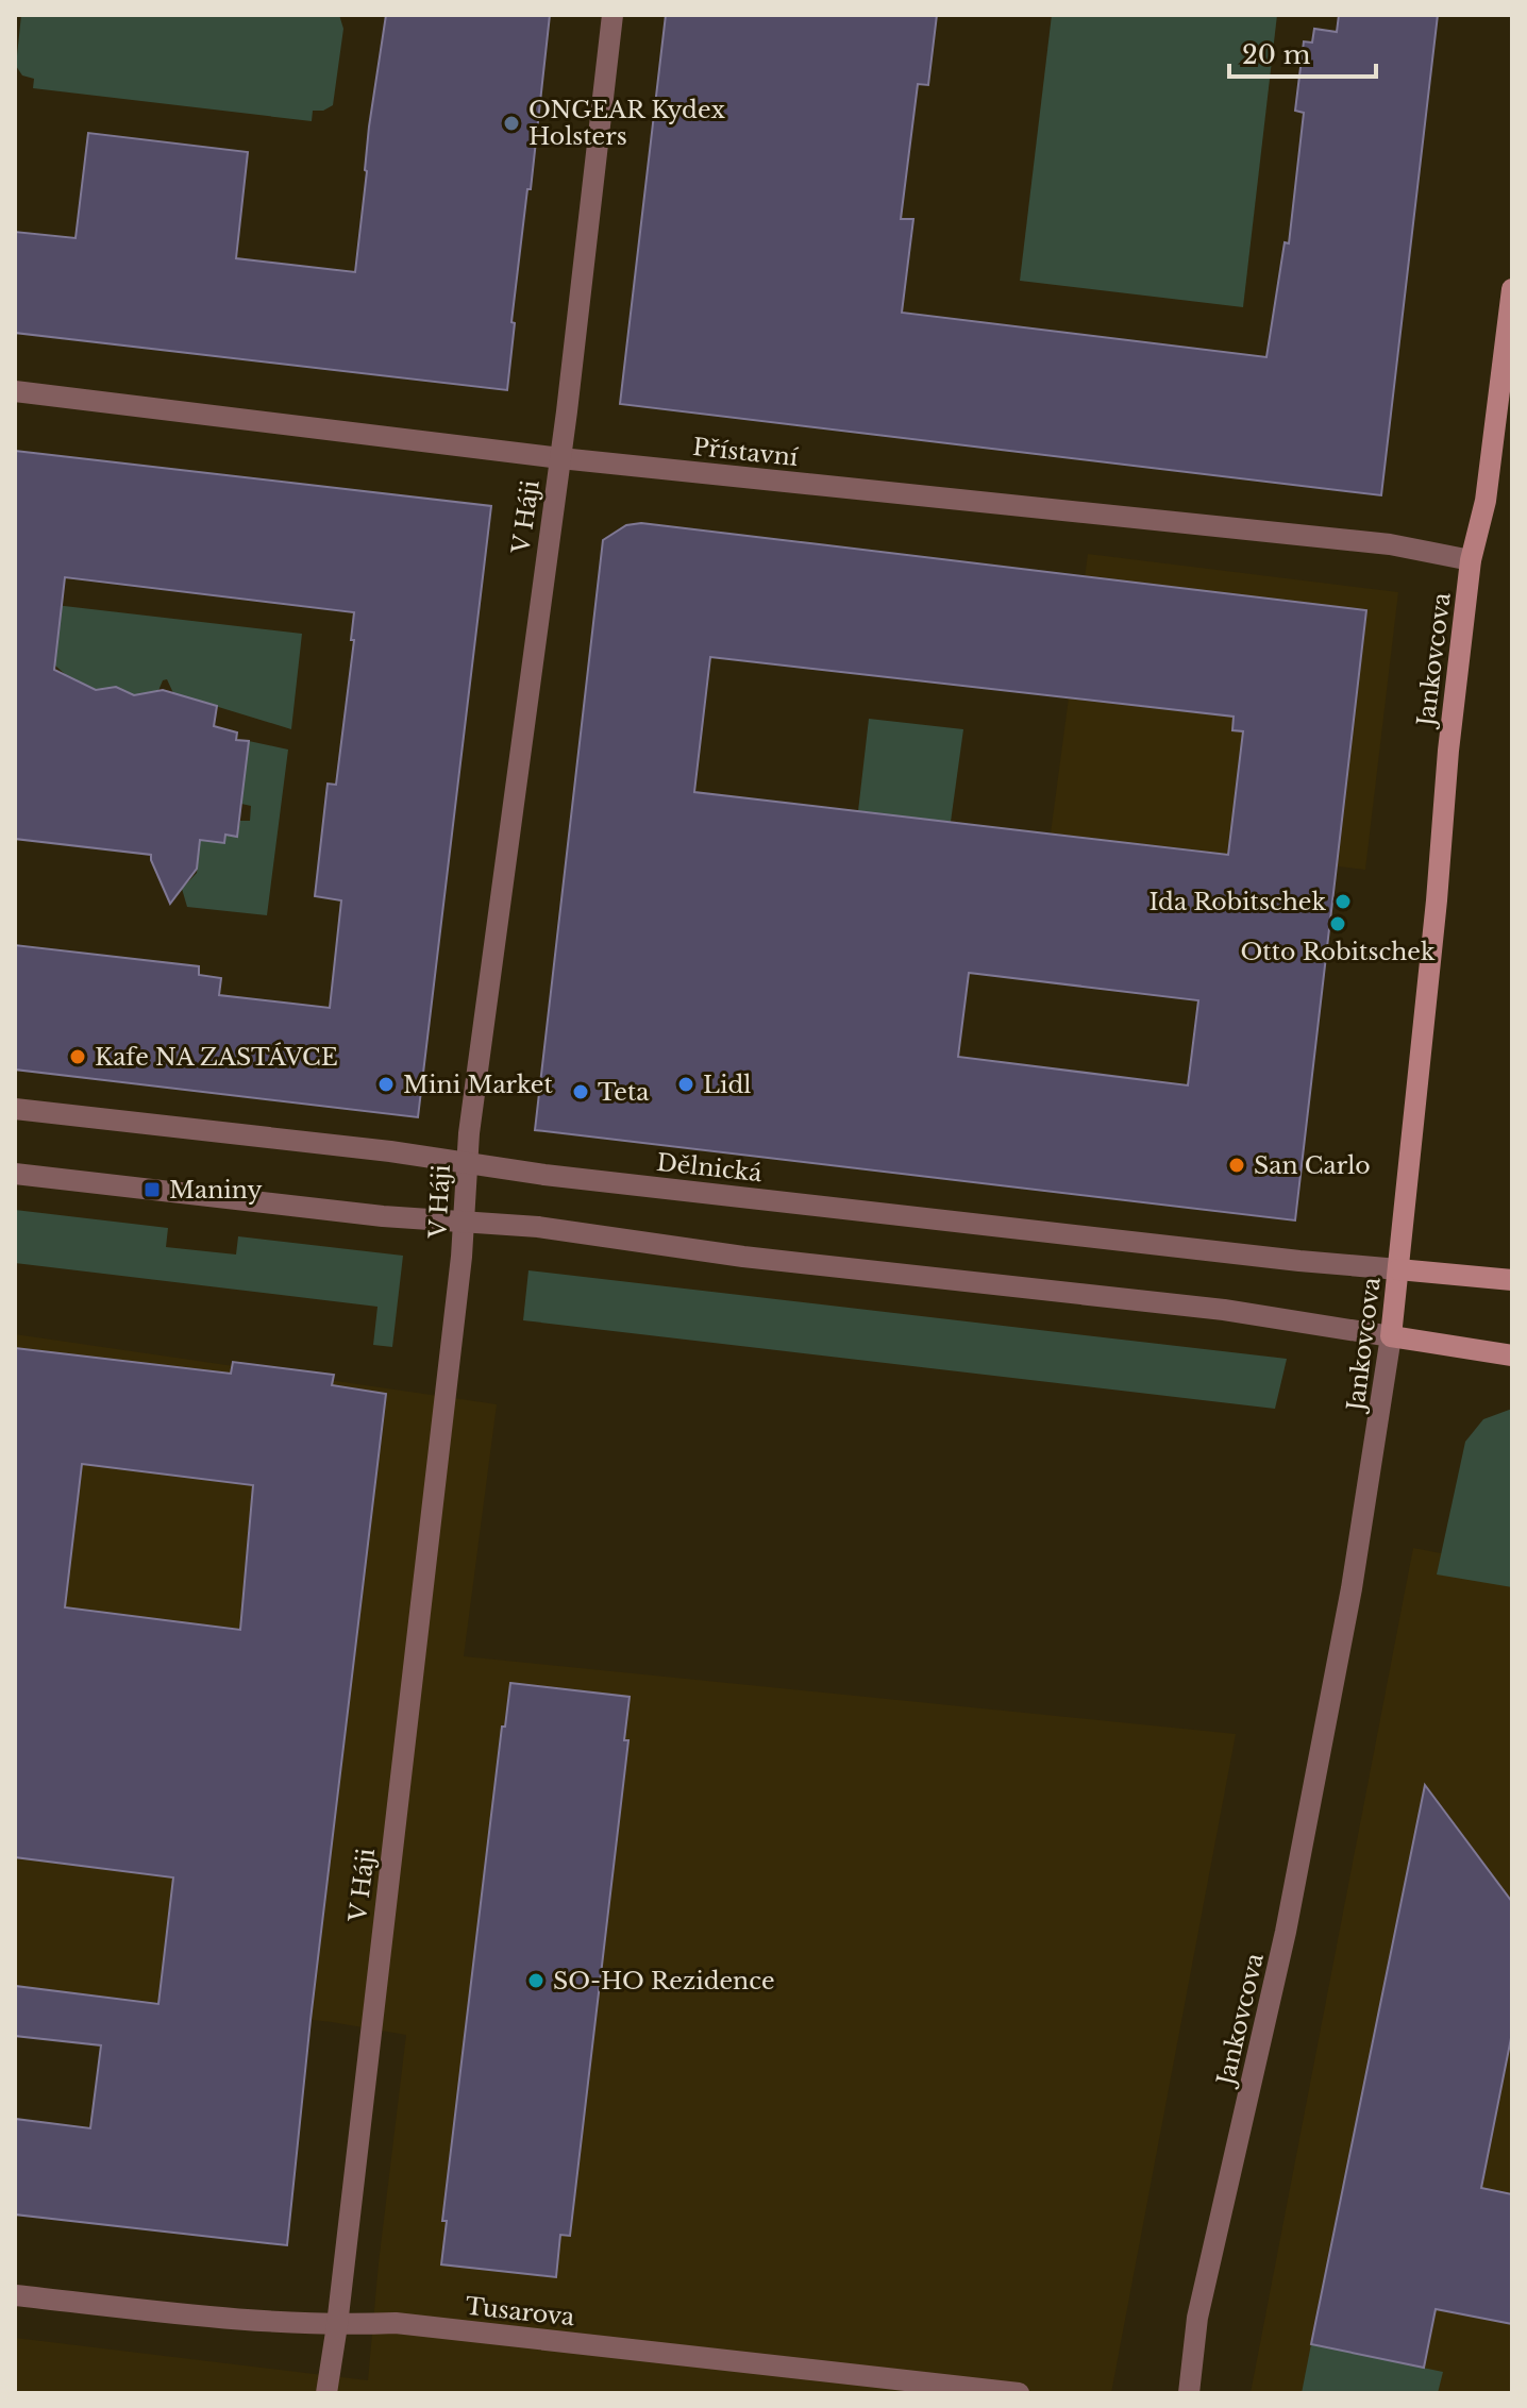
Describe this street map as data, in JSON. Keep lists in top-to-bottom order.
{
  "streets": {
    "main road": ["Jankovcova"],
    "street": [
      "Přístavní",
      "V Háji",
      "Dělnická",
      "Tusarova"
    ]
  },
  "crossings": [
    ["Přístavní", "V Háji"],
    ["Přístavní", "Jankovcova"],
    ["V Háji", "Dělnická"],
    ["V Háji", "Tusarova"],
    ["Jankovcova", "Dělnická"]
  ],
  "places": {
    "other": [
      "ONGEAR Kydex Holsters",
      "Ida Robitschek",
      "Otto Robitschek",
      "Kafe NA ZASTÁVCE",
      "Mini Market",
      "Lidl",
      "Teta",
      "San Carlo",
      "SO-HO Rezidence"
    ],
    "transit": ["Maniny"]
  },
  "scale_bar": "20 m"
}
